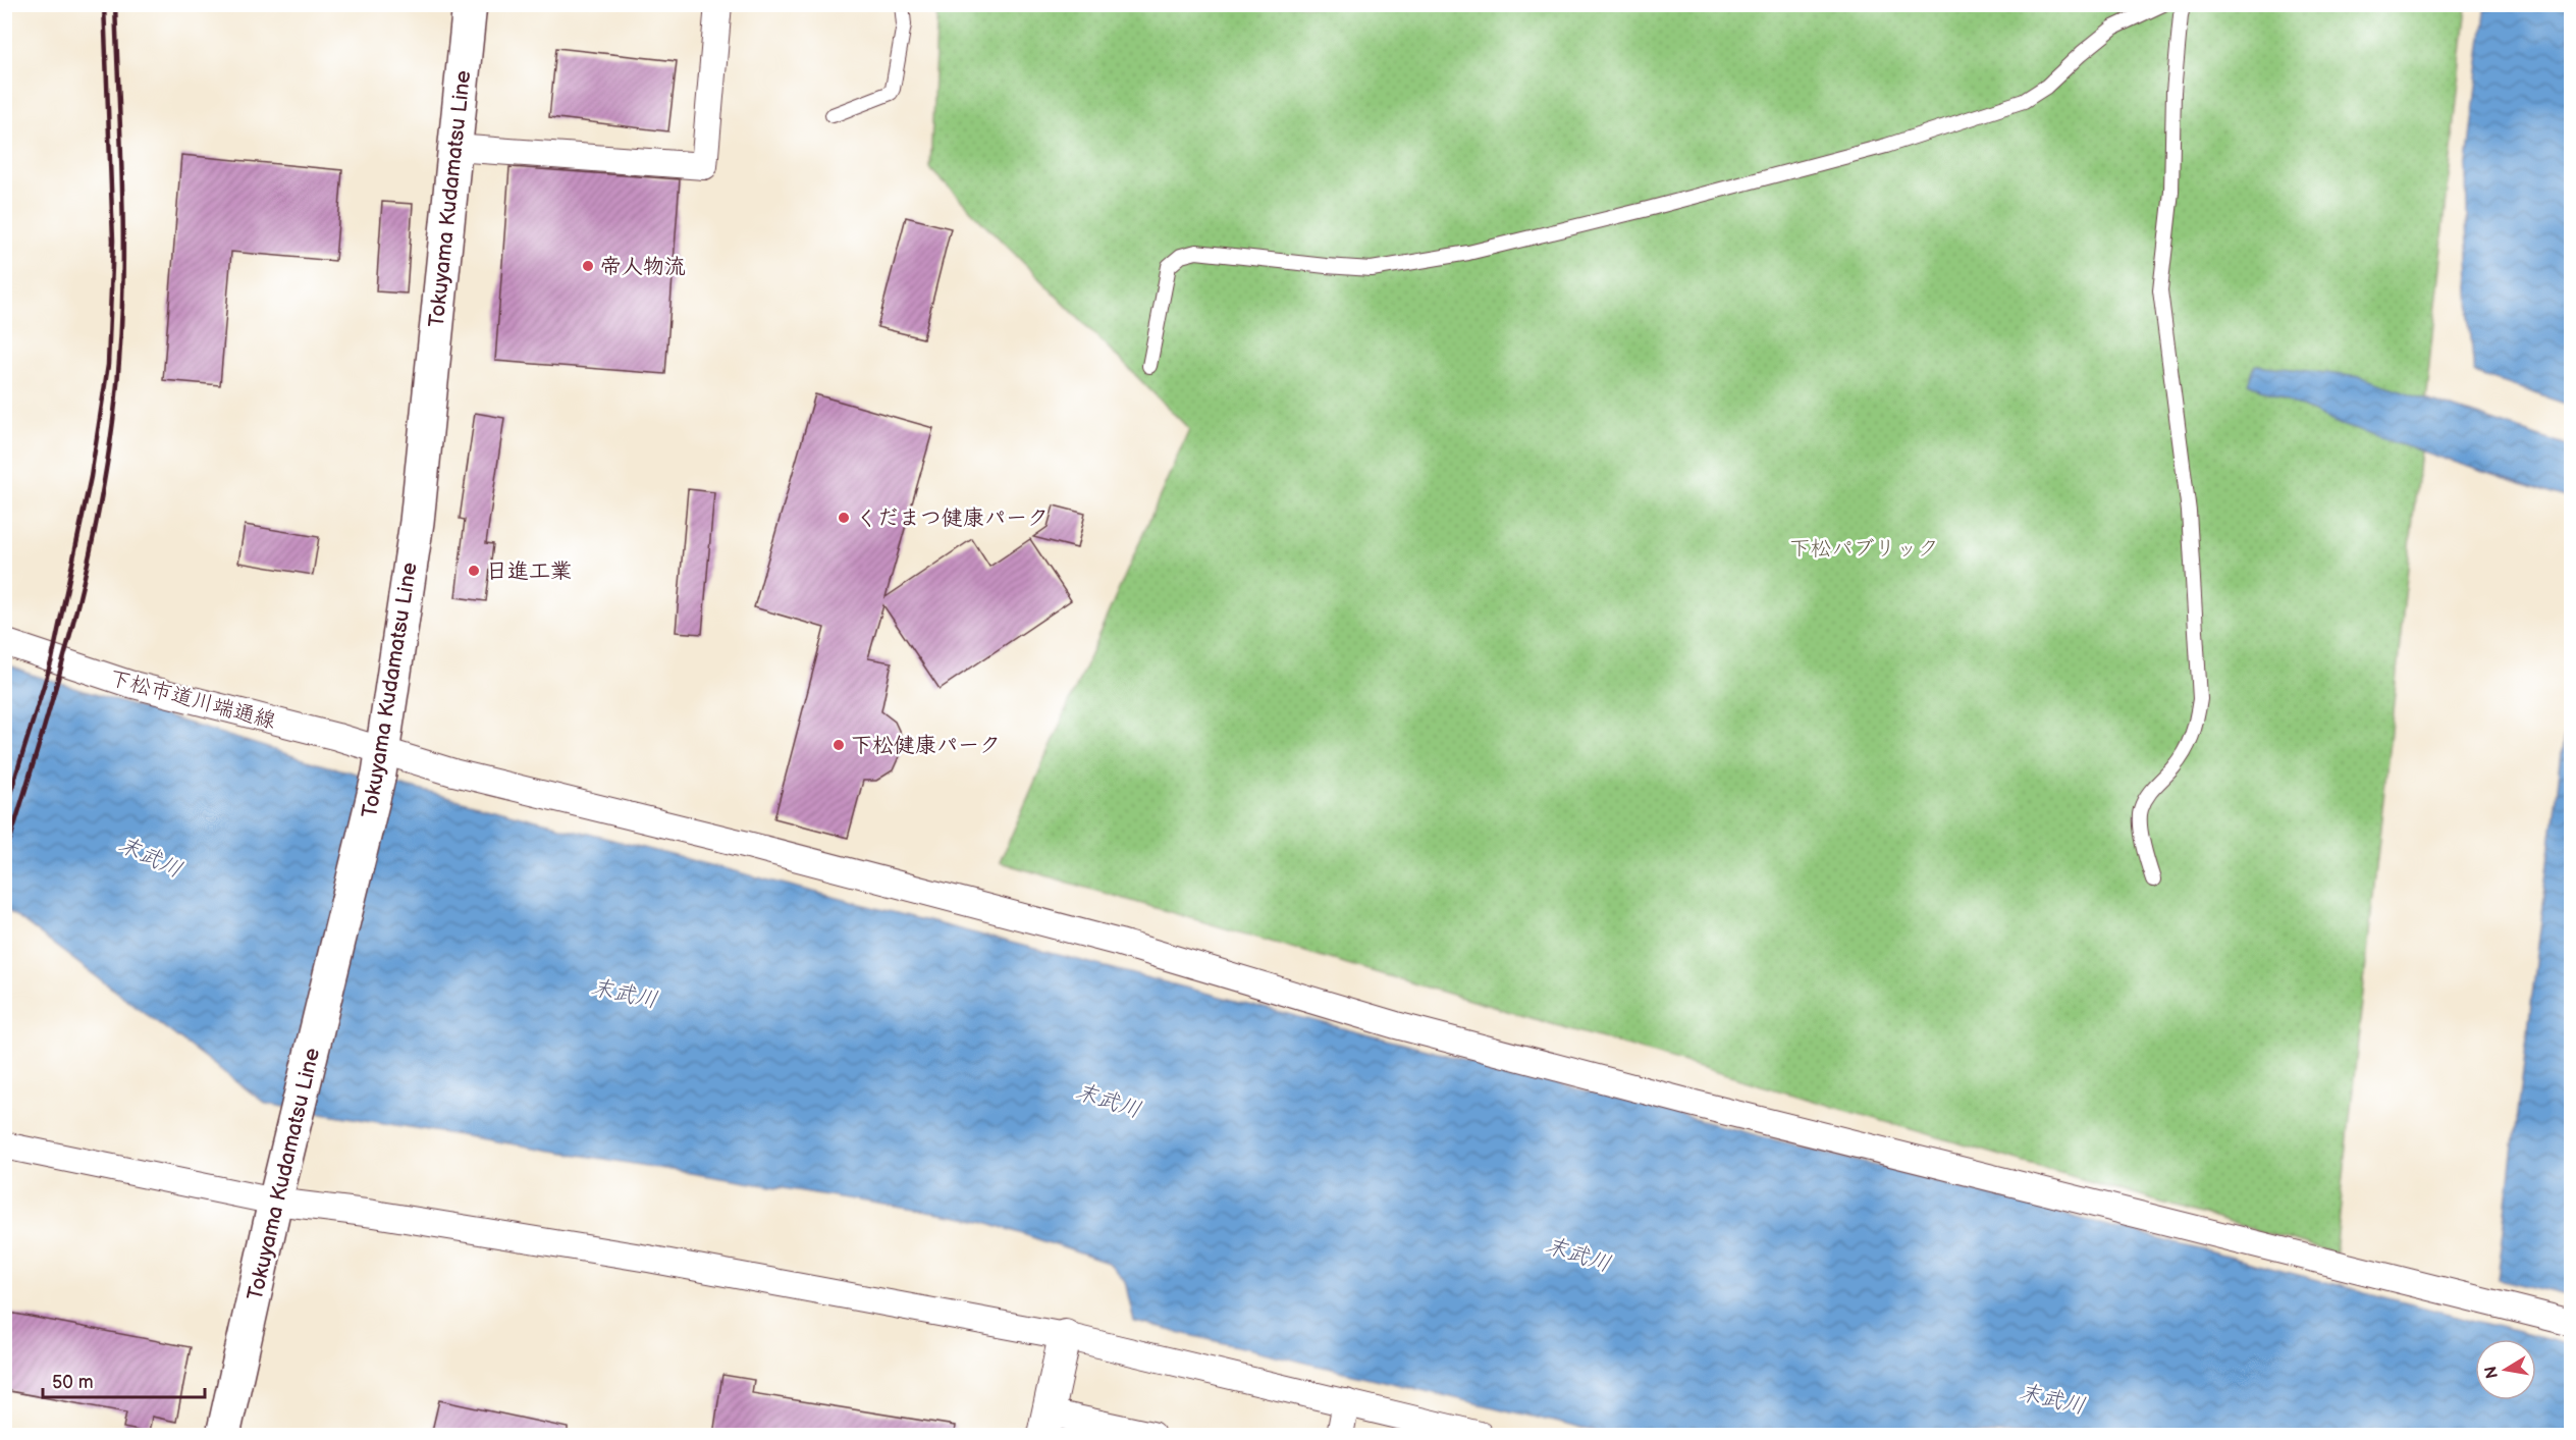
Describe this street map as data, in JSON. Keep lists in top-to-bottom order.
{
  "streets": {
    "main road": ["Tokuyama Kudamatsu Line"],
    "street": ["下松市道川端通線"]
  },
  "crossings": [
    ["Tokuyama Kudamatsu Line", "下松市道川端通線"]
  ],
  "water": ["末武川"],
  "parks": ["下松パブリック"],
  "places": [
    "帝人物流",
    "くだまつ健康パーク",
    "日進工業",
    "下松健康パーク"
  ],
  "scale_bar": "50 m",
  "north": "left"
}
